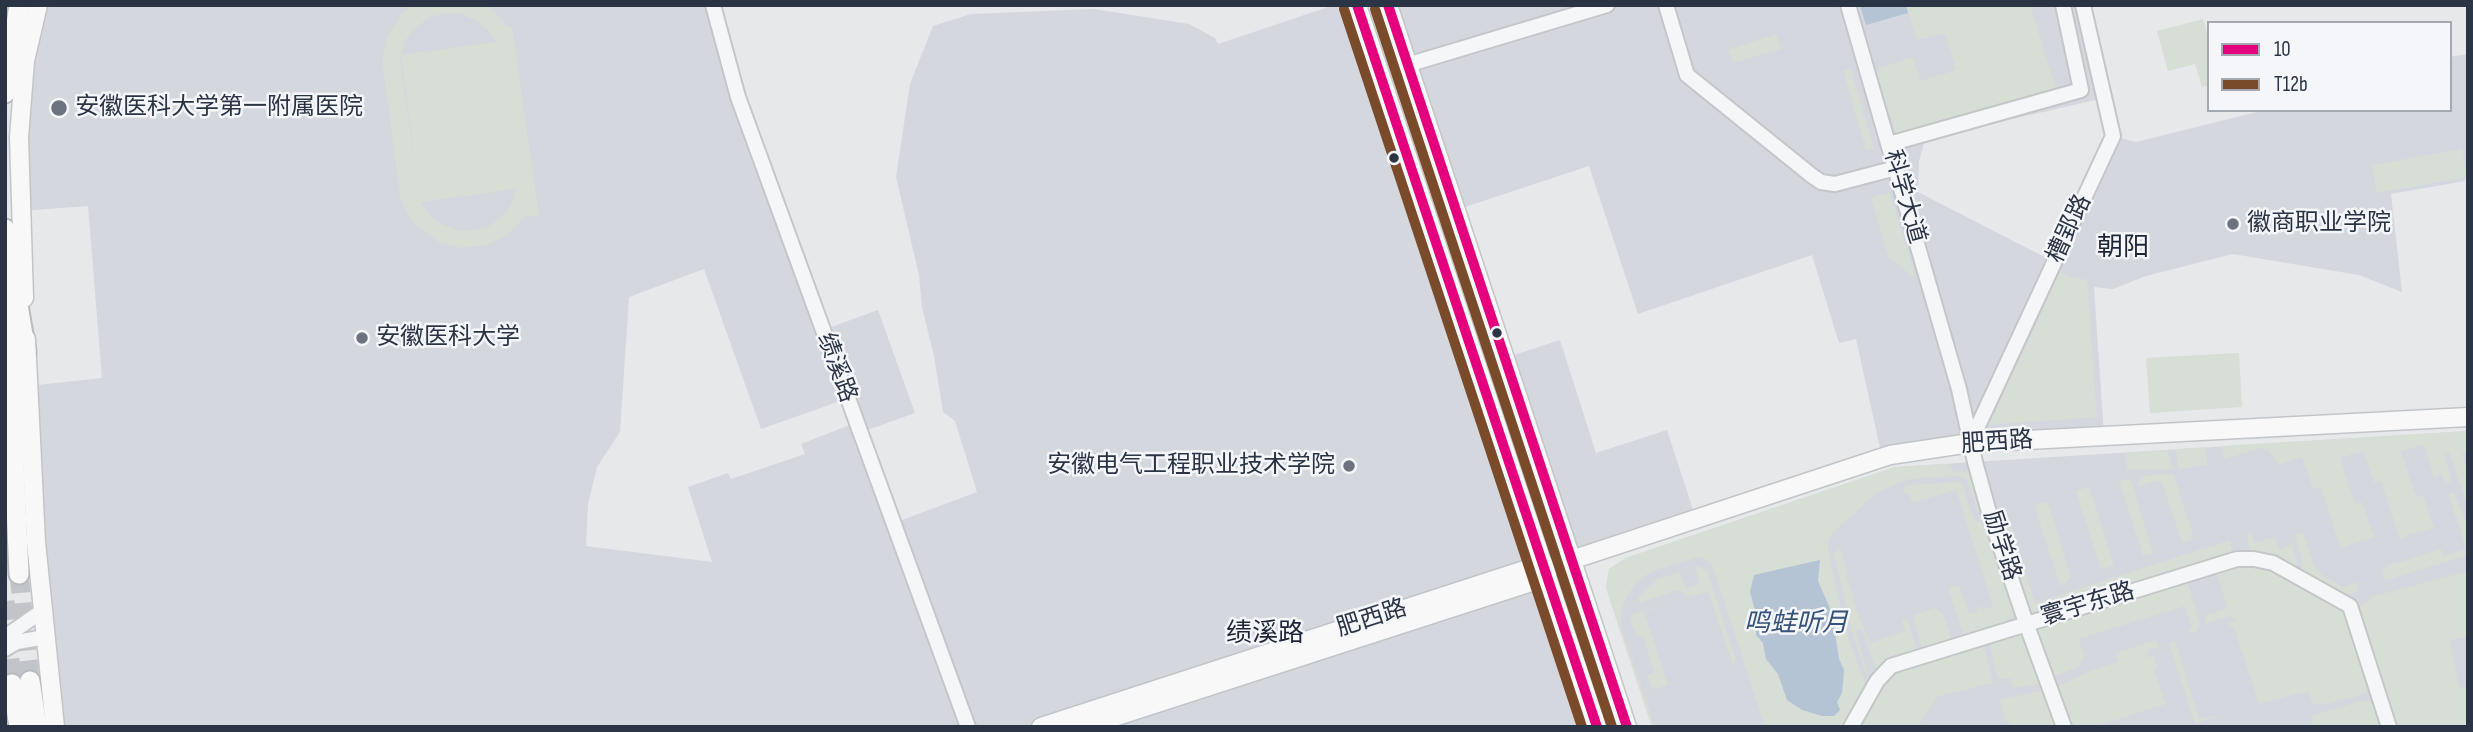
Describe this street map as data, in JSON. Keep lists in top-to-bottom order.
{
  "streets": {
    "main road": ["肥西路"],
    "street": [
      "科学大道",
      "槽郢路",
      "绩溪路",
      "励学路",
      "寰宇东路"
    ]
  },
  "crossings": [
    ["科学大道", "励学路"],
    ["槽郢路", "肥西路"],
    ["槽郢路", "励学路"],
    ["肥西路", "励学路"],
    ["励学路", "寰宇东路"]
  ],
  "districts": ["朝阳", "绩溪路"],
  "water": ["鸣蛙听月"],
  "places": [
    "安徽医科大学第一附属医院",
    "徽商职业学院",
    "安徽医科大学",
    "安徽电气工程职业技术学院"
  ],
  "lines": ["transit line 10", "transit line T12b"],
  "legend": ["10", "T12b"]
}
